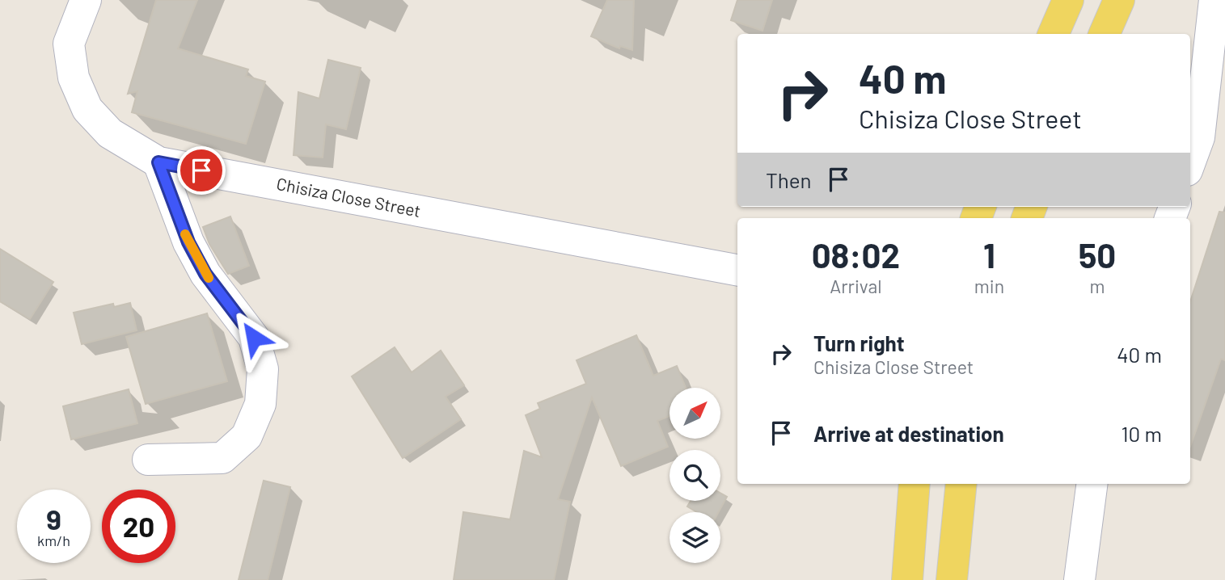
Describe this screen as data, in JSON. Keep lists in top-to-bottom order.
{
  "streets": {
    "lane": ["Chisiza Close Street"]
  },
  "north": "top right",
  "page": {
    "turn": ["40 m", "Chisiza Close Street"],
    "then": "Then",
    "eta": [
      "08:02",
      "Arrival",
      "1",
      "min",
      "50",
      "m"
    ],
    "list": [
      {
        "name": "Turn right",
        "note": "Chisiza Close Street",
        "value": "40 m"
      },
      {
        "name": "Arrive at destination",
        "value": "10 m"
      }
    ],
    "speed": "9 km/h",
    "limit": "20"
  }
}
